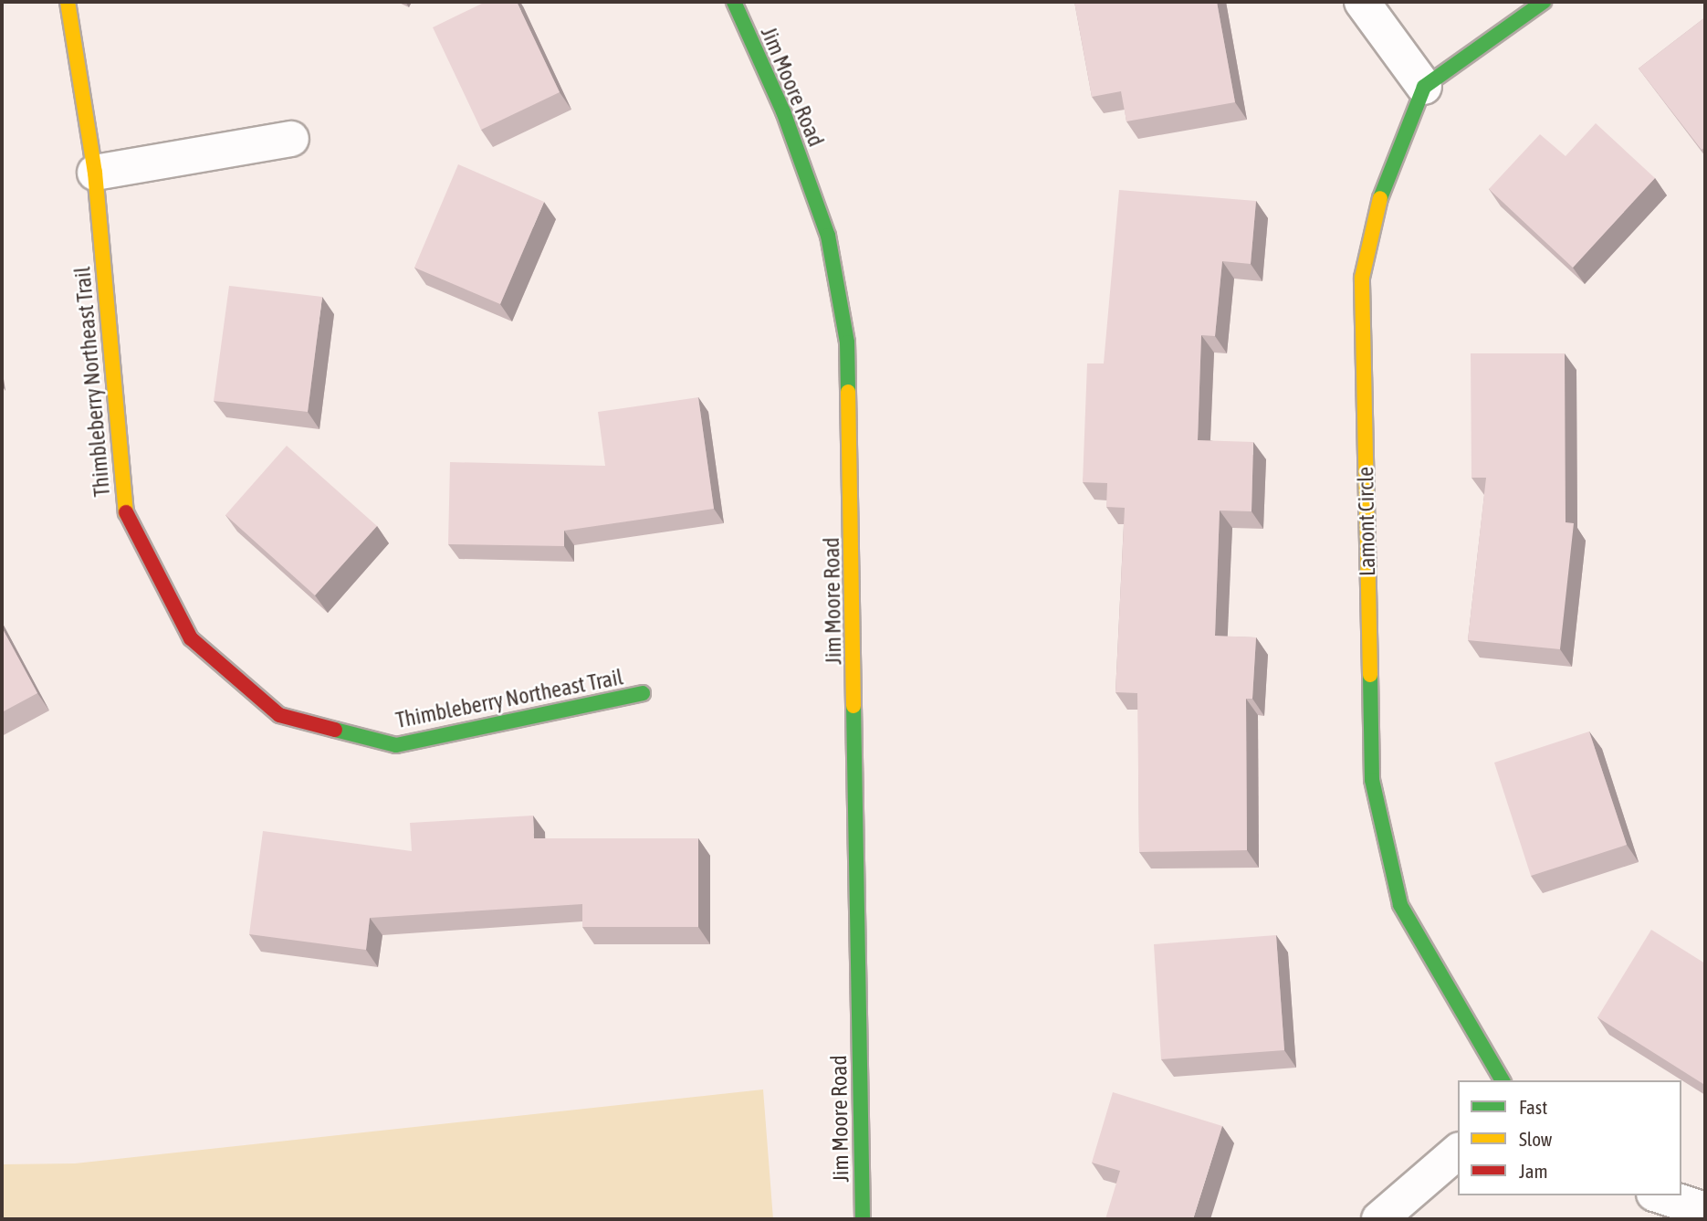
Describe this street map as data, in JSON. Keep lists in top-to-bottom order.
{
  "streets": {
    "street": ["Jim Moore Road", "Thimbleberry Northeast Trail", "Lamont Circle"]
  },
  "legend": ["Fast", "Slow", "Jam"]
}
